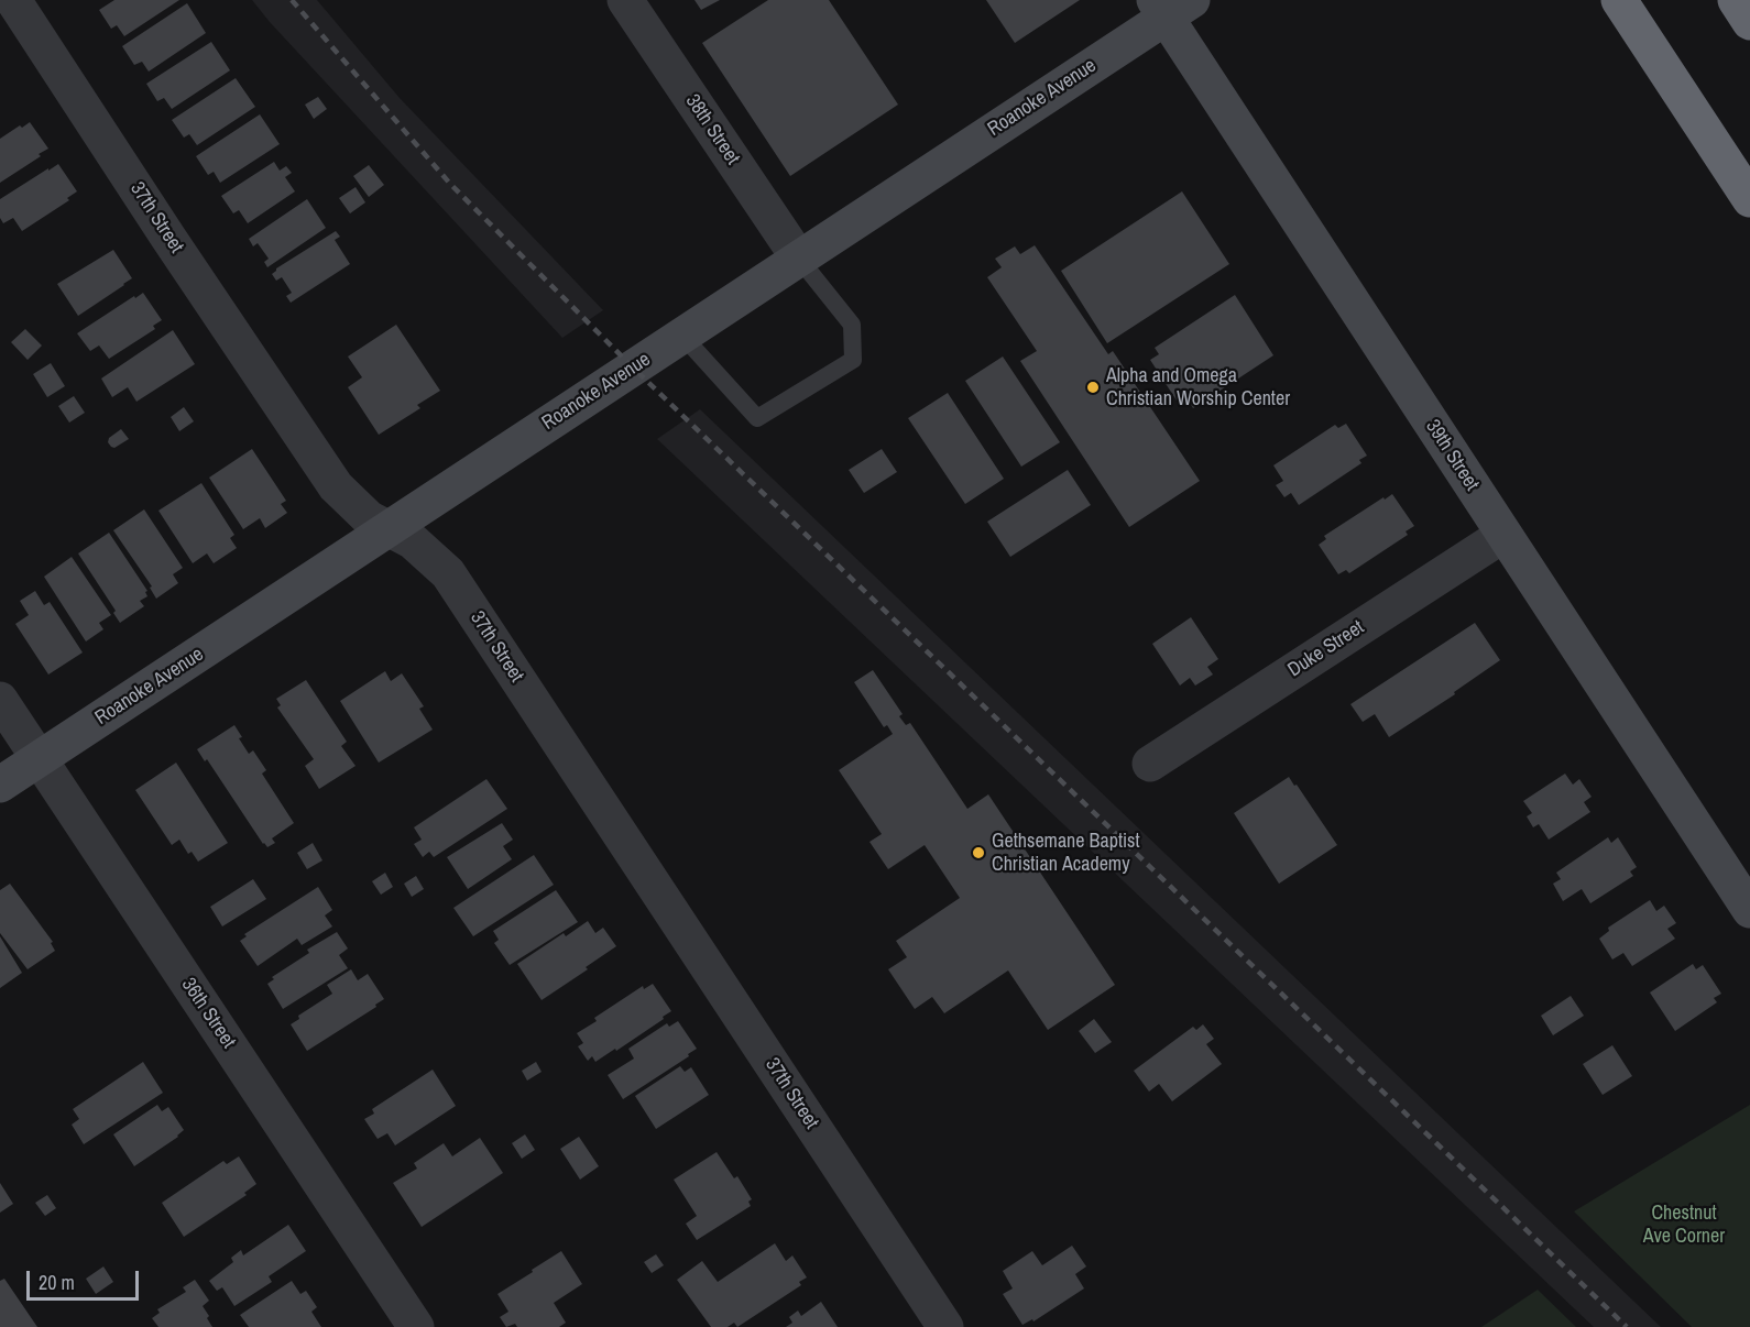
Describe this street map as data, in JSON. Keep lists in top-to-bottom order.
{
  "streets": {
    "street": [
      "Roanoke Avenue",
      "38th Street",
      "37th Street",
      "39th Street",
      "Duke Street",
      "36th Street"
    ]
  },
  "crossings": [
    ["Roanoke Avenue", "38th Street"],
    ["Roanoke Avenue", "37th Street"],
    ["Roanoke Avenue", "39th Street"],
    ["Roanoke Avenue", "36th Street"],
    ["39th Street", "Duke Street"]
  ],
  "parks": ["Chestnut Ave Corner"],
  "places": ["Alpha and Omega Christian Worship Center", "Gethsemane Baptist Christian Academy"],
  "scale_bar": "20 m"
}
